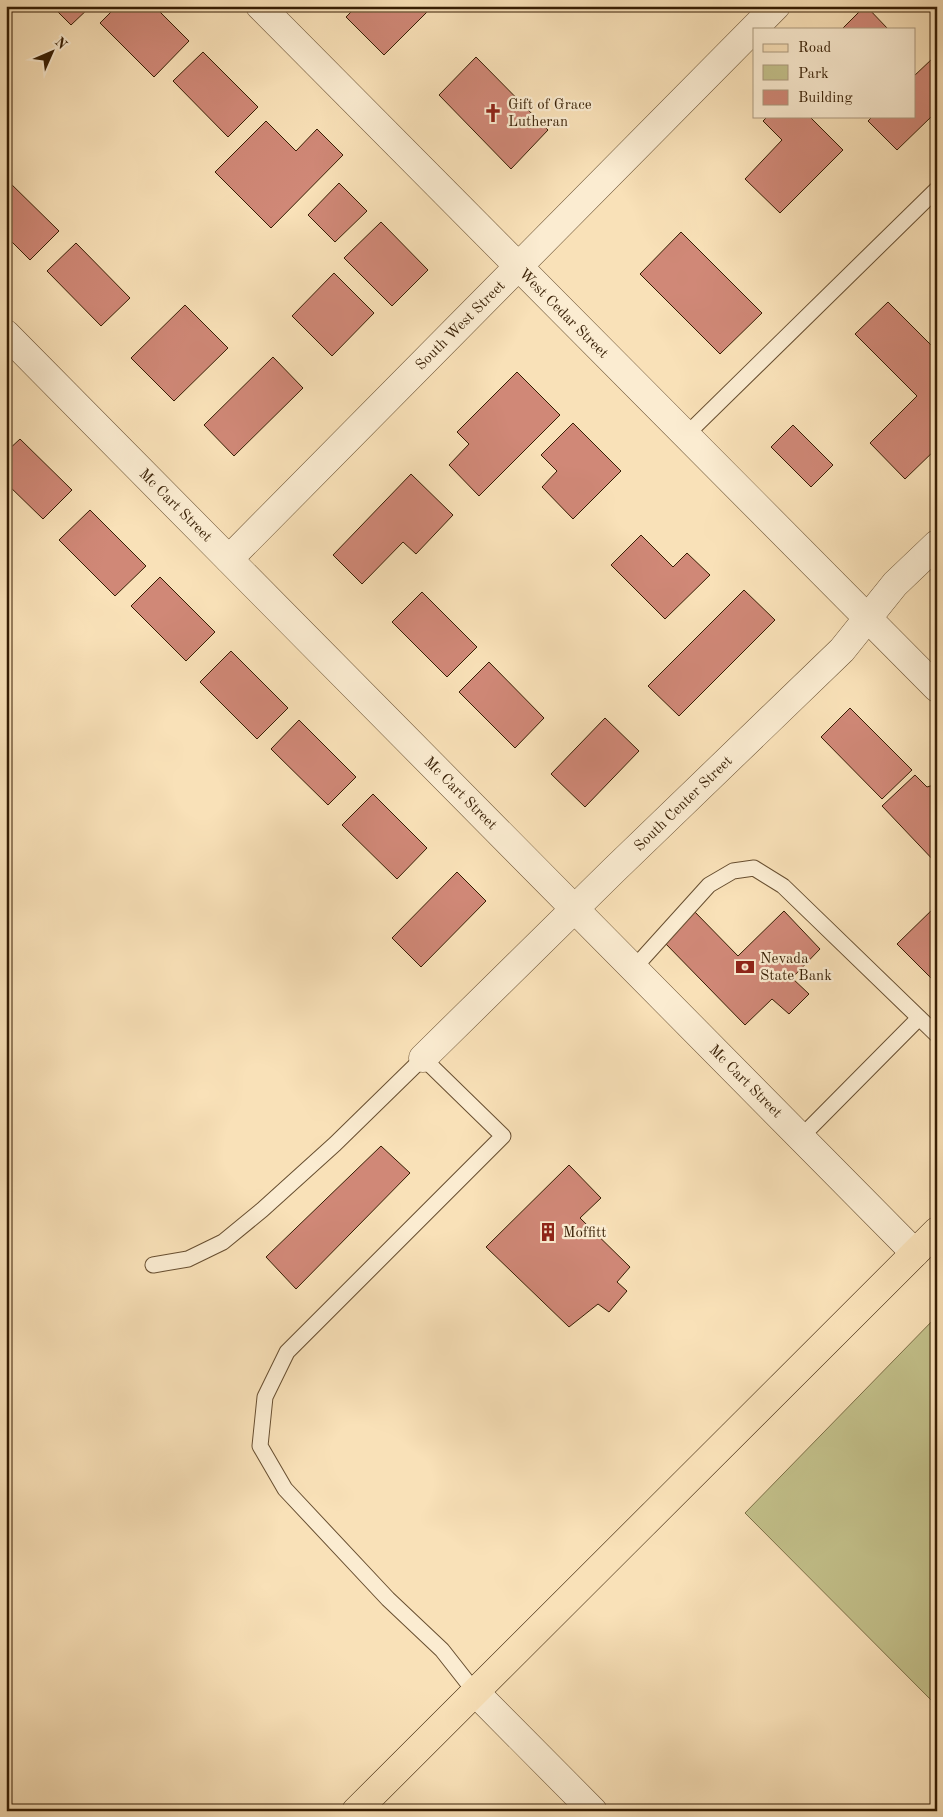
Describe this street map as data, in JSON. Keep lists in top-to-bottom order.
{
  "streets": {
    "street": [
      "West Cedar Street",
      "South West Street",
      "Mc Cart Street",
      "South Center Street"
    ]
  },
  "crossings": [
    ["West Cedar Street", "South West Street"],
    ["West Cedar Street", "South Center Street"],
    ["South West Street", "Mc Cart Street"],
    ["Mc Cart Street", "South Center Street"]
  ],
  "places": {
    "church": ["Gift of Grace Lutheran"],
    "bank": ["Nevada State Bank"],
    "building": ["Moffitt"]
  },
  "legend": ["Road", "Park", "Building"],
  "north": "top right"
}
